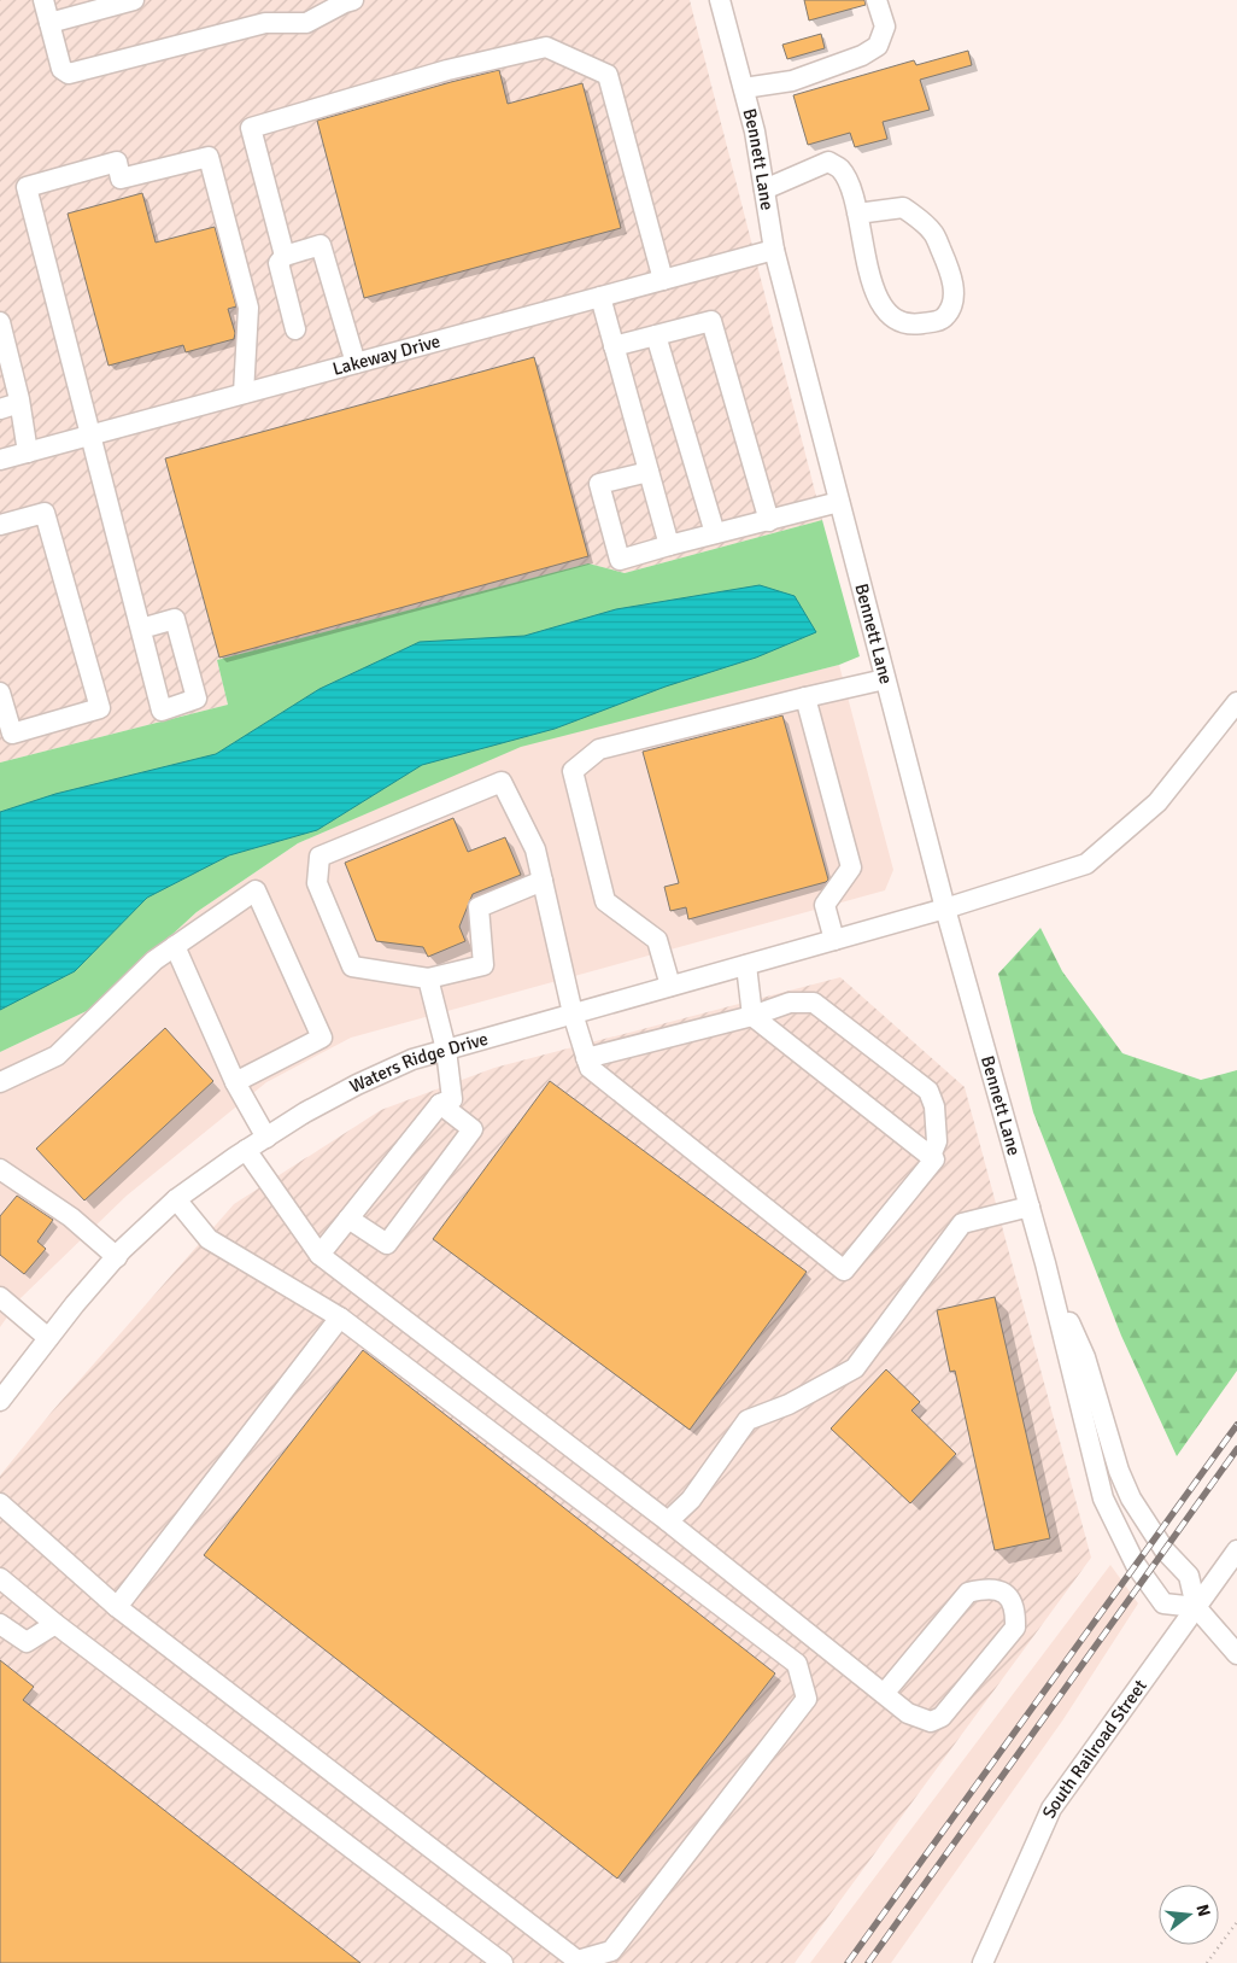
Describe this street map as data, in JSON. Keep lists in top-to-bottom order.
{
  "streets": {
    "street": [
      "Bennett Lane",
      "Lakeway Drive",
      "Waters Ridge Drive",
      "South Railroad Street"
    ]
  },
  "crossings": [
    ["Bennett Lane", "Lakeway Drive"],
    ["Bennett Lane", "Waters Ridge Drive"],
    ["Bennett Lane", "South Railroad Street"]
  ],
  "north": "right"
}
